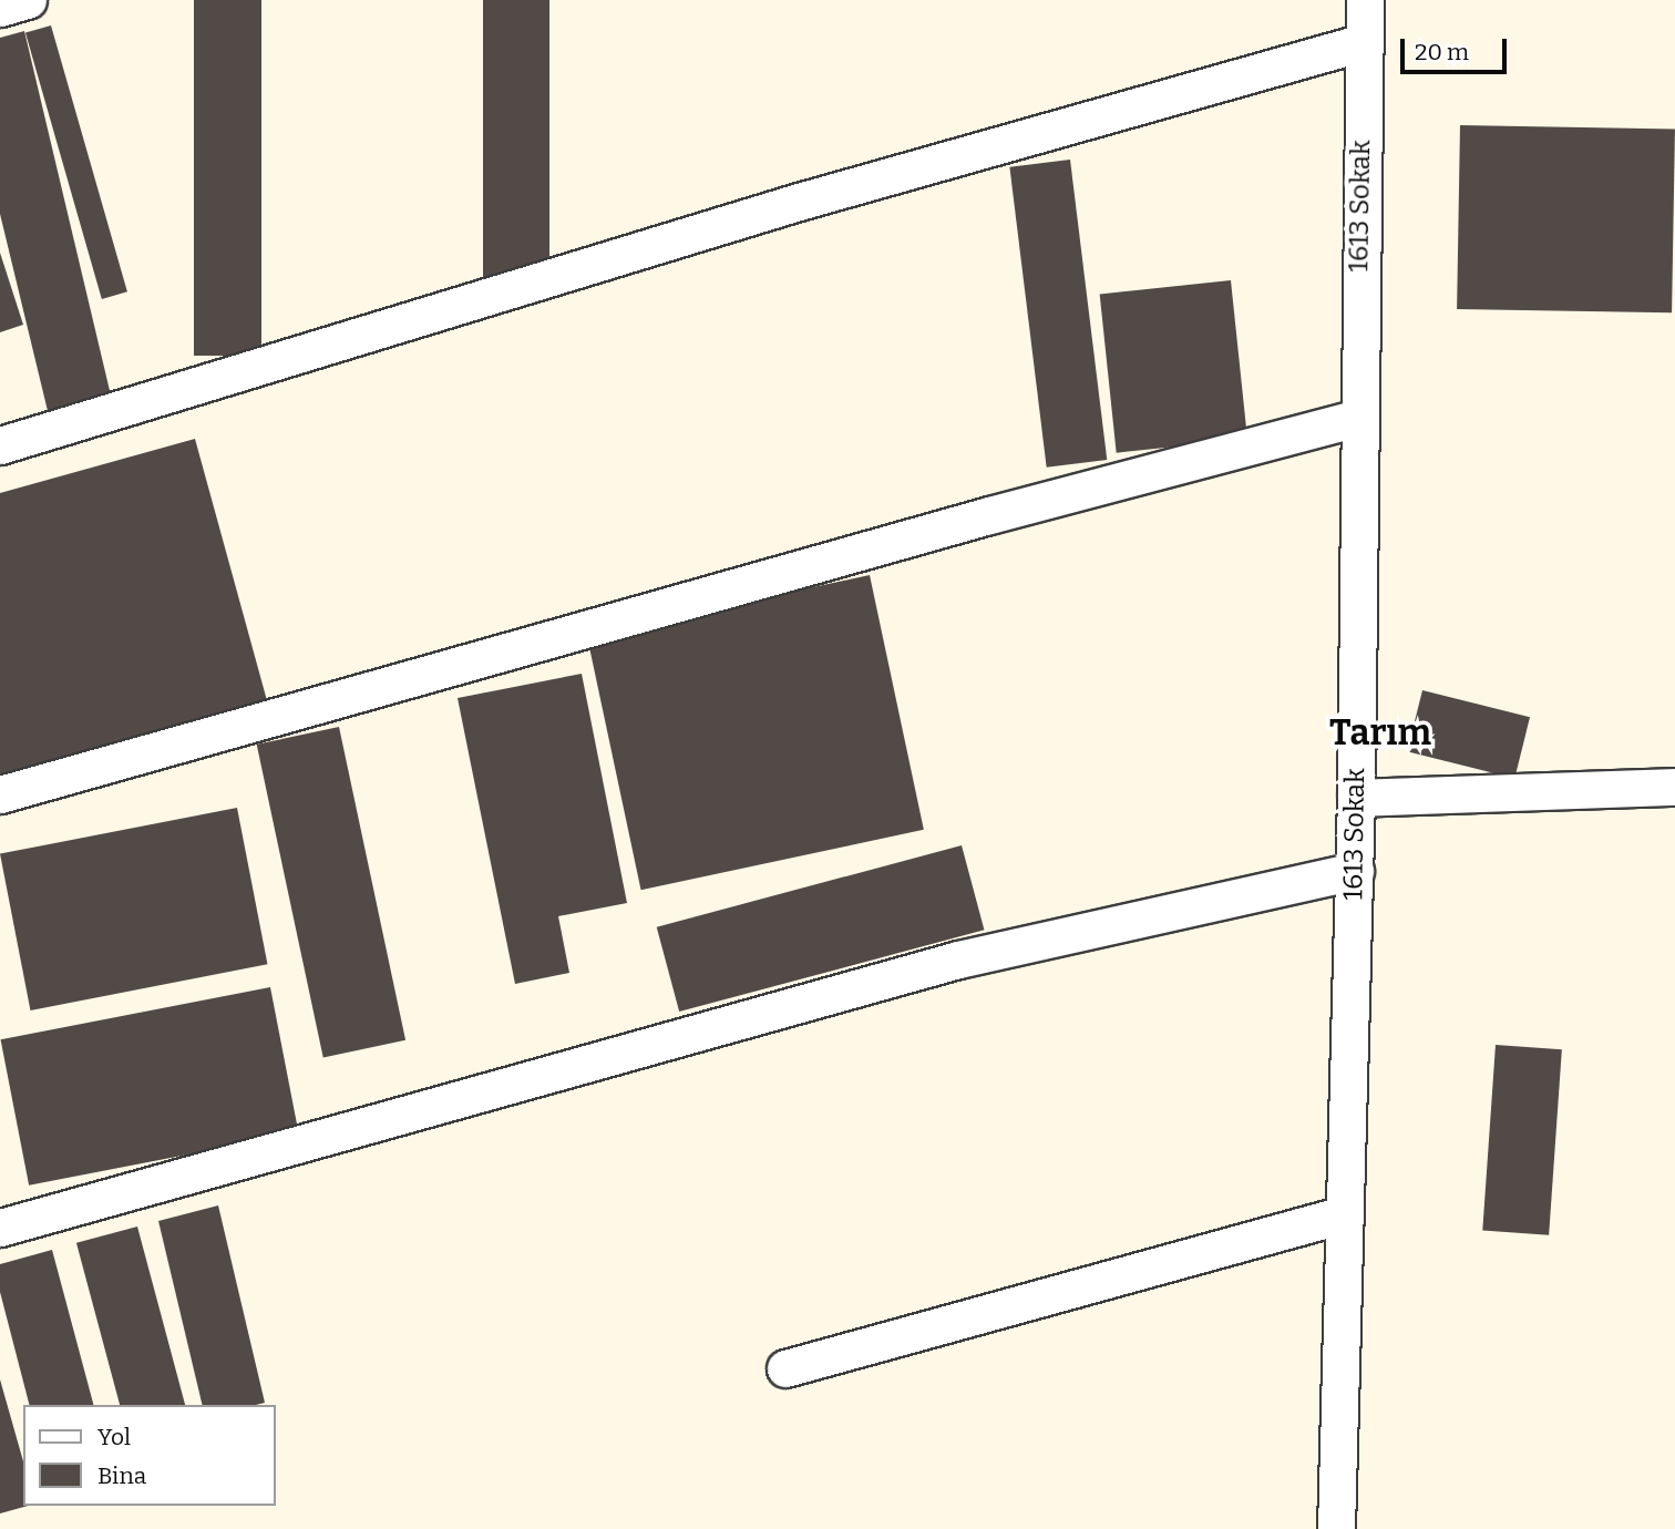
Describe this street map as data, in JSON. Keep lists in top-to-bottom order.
{
  "streets": {
    "street": ["1613 Sokak"]
  },
  "districts": ["Tarım"],
  "legend": ["Yol", "Bina"],
  "scale_bar": "20 m"
}
